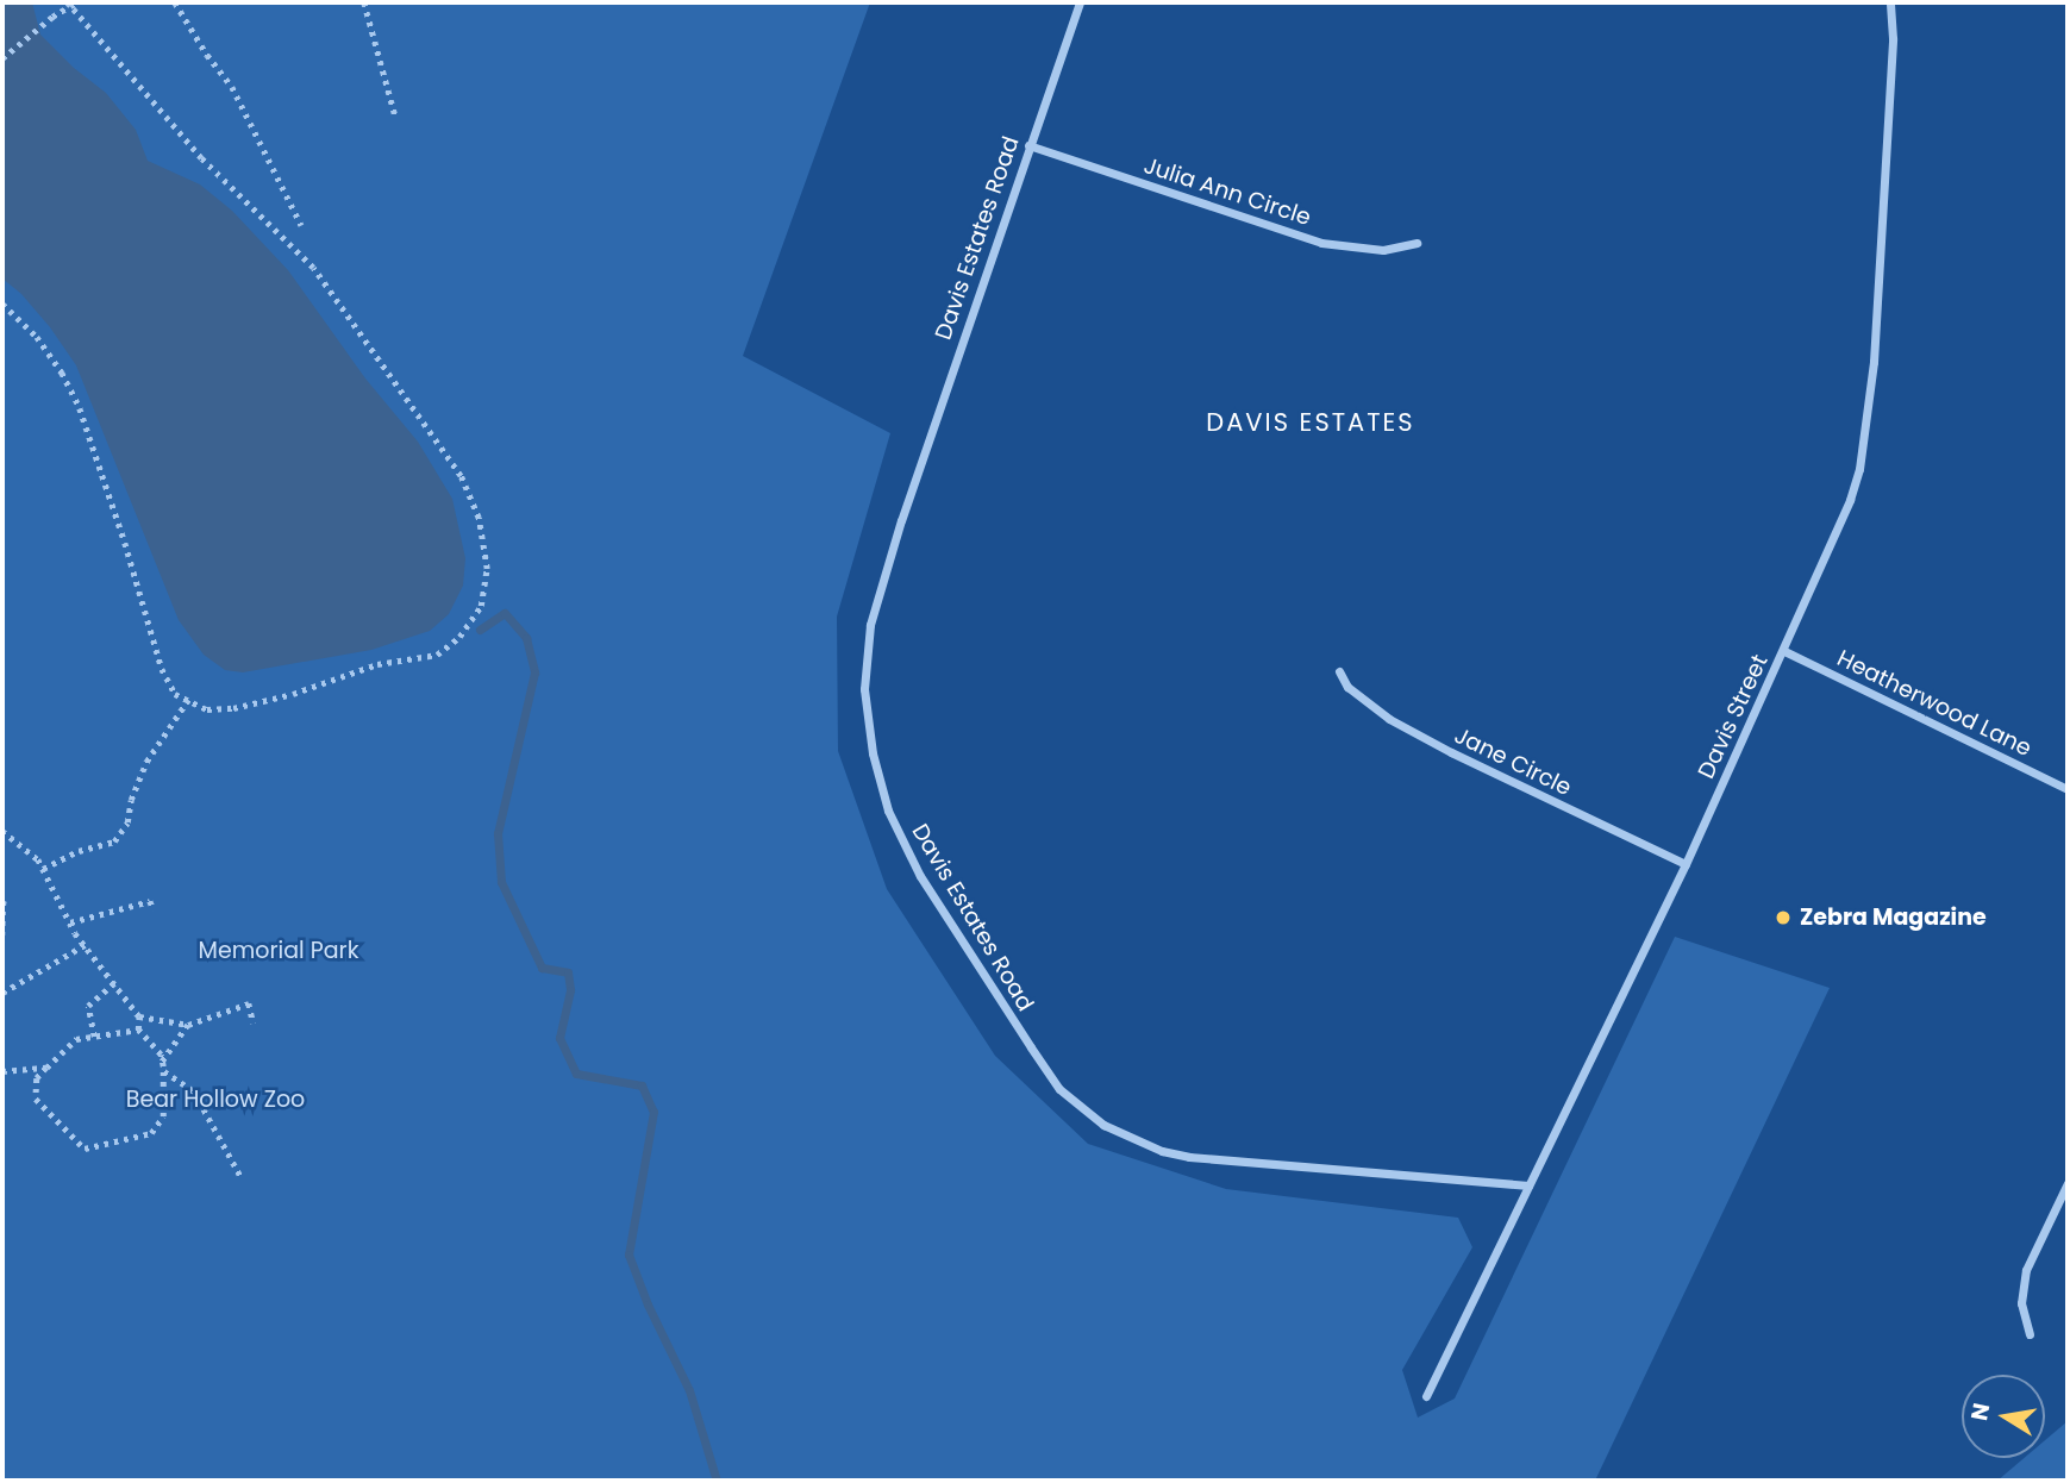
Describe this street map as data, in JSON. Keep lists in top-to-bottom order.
{
  "streets": {
    "street": [
      "Julia Ann Circle",
      "Davis Estates Road",
      "Heatherwood Lane",
      "Davis Street",
      "Jane Circle"
    ]
  },
  "crossings": [
    ["Julia Ann Circle", "Davis Estates Road"],
    ["Davis Estates Road", "Davis Street"],
    ["Heatherwood Lane", "Davis Street"],
    ["Davis Street", "Jane Circle"]
  ],
  "districts": ["DAVIS ESTATES"],
  "parks": ["Memorial Park", "Bear Hollow Zoo"],
  "places": ["Zebra Magazine"],
  "north": "left"
}
